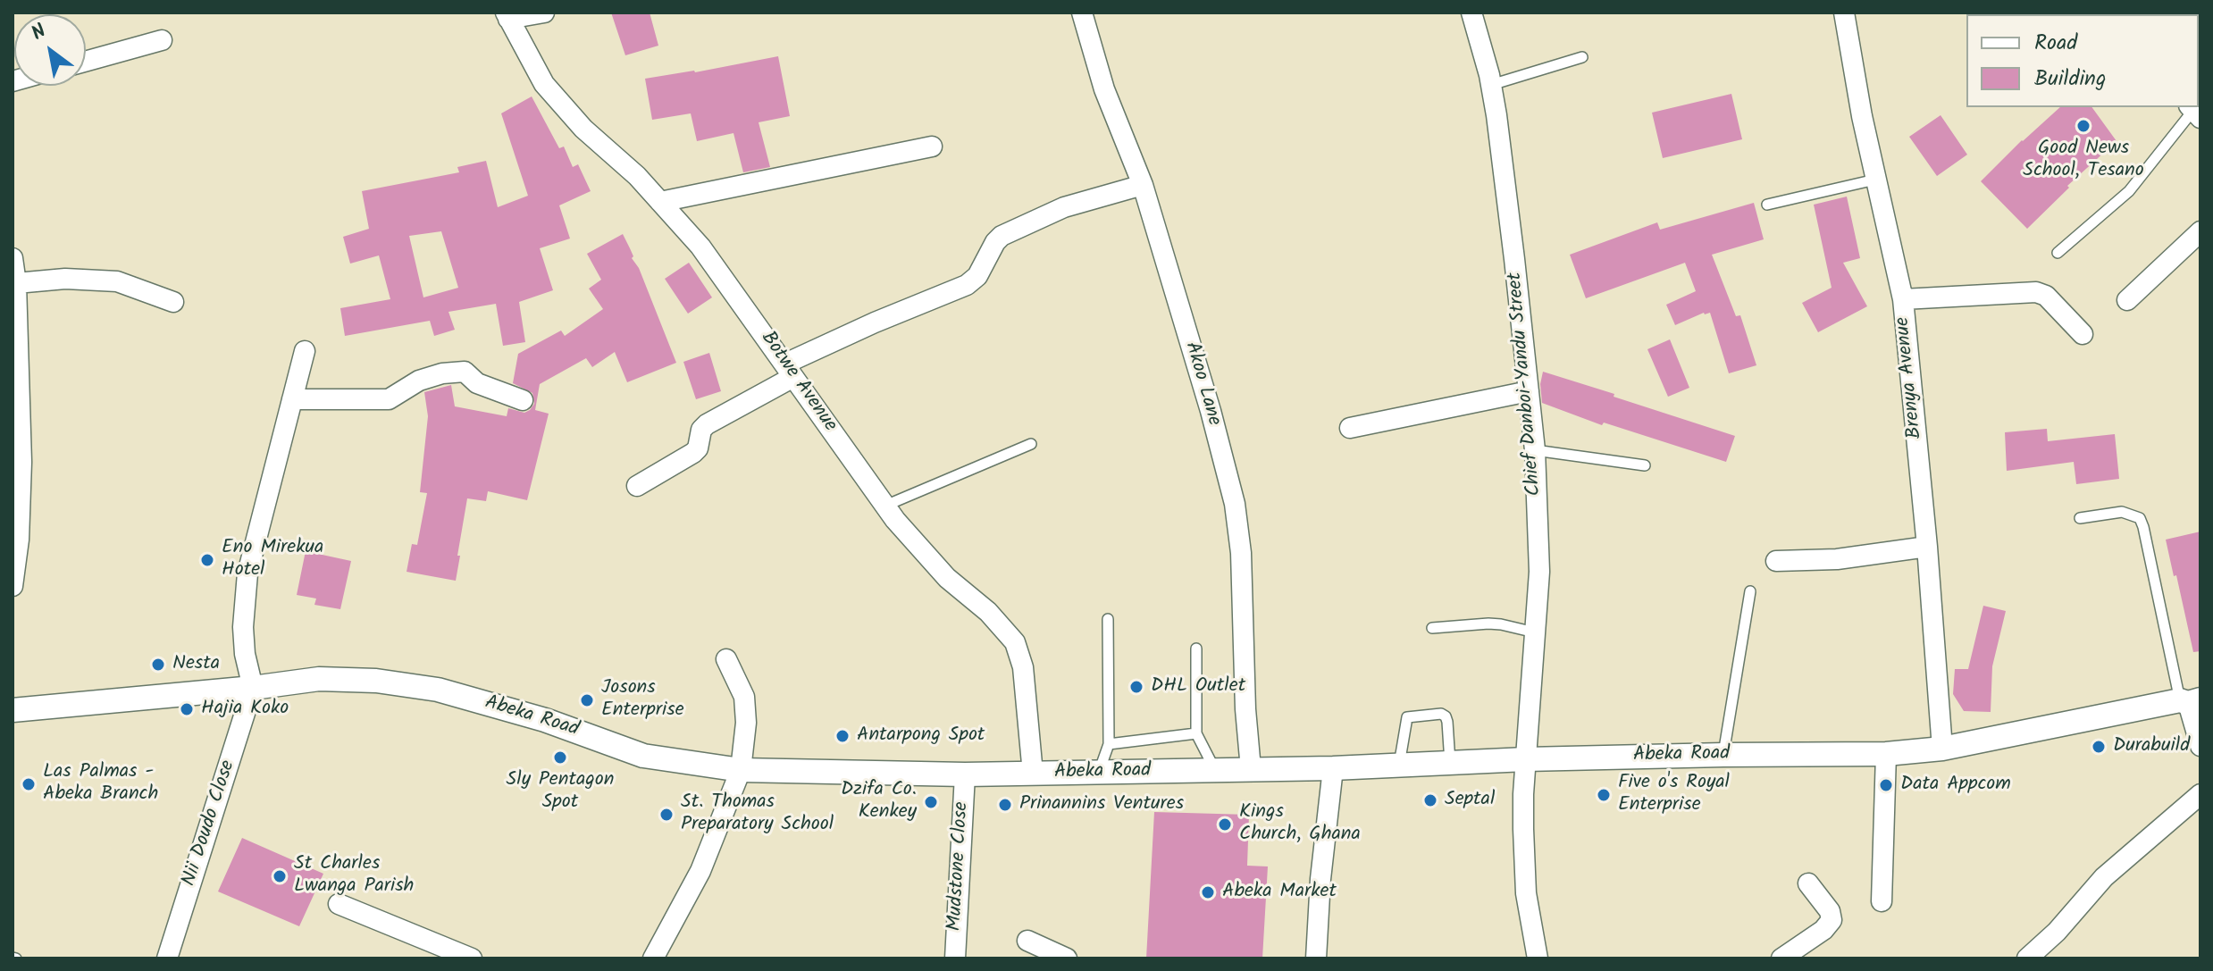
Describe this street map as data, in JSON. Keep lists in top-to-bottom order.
{
  "streets": {
    "street": [
      "Brenya Avenue",
      "Botwe Avenue",
      "Akoo Lane",
      "Chief Danboi-Yandu Street",
      "Abeka Road",
      "Nii Doudo Close",
      "Mudstone Close"
    ]
  },
  "crossings": [
    ["Brenya Avenue", "Abeka Road"],
    ["Botwe Avenue", "Abeka Road"],
    ["Akoo Lane", "Abeka Road"],
    ["Chief Danboi-Yandu Street", "Abeka Road"],
    ["Abeka Road", "Nii Doudo Close"],
    ["Abeka Road", "Mudstone Close"]
  ],
  "places": [
    "Good News School, Tesano",
    "Eno Mirekua Hotel",
    "Nesta",
    "DHL Outlet",
    "Josons Enterprise",
    "Hajia Koko",
    "Antarpong Spot",
    "Durabuild",
    "Sly Pentagon Spot",
    "Las Palmas - Abeka Branch",
    "Data Appcom",
    "Five o's Royal Enterprise",
    "Septal",
    "Dzifa Co. Kenkey",
    "Prinannins Ventures",
    "St. Thomas Preparatory School",
    "Kings Church, Ghana",
    "St Charles Lwanga Parish",
    "Abeka Market"
  ],
  "legend": ["Road", "Building"],
  "north": "top left"
}
